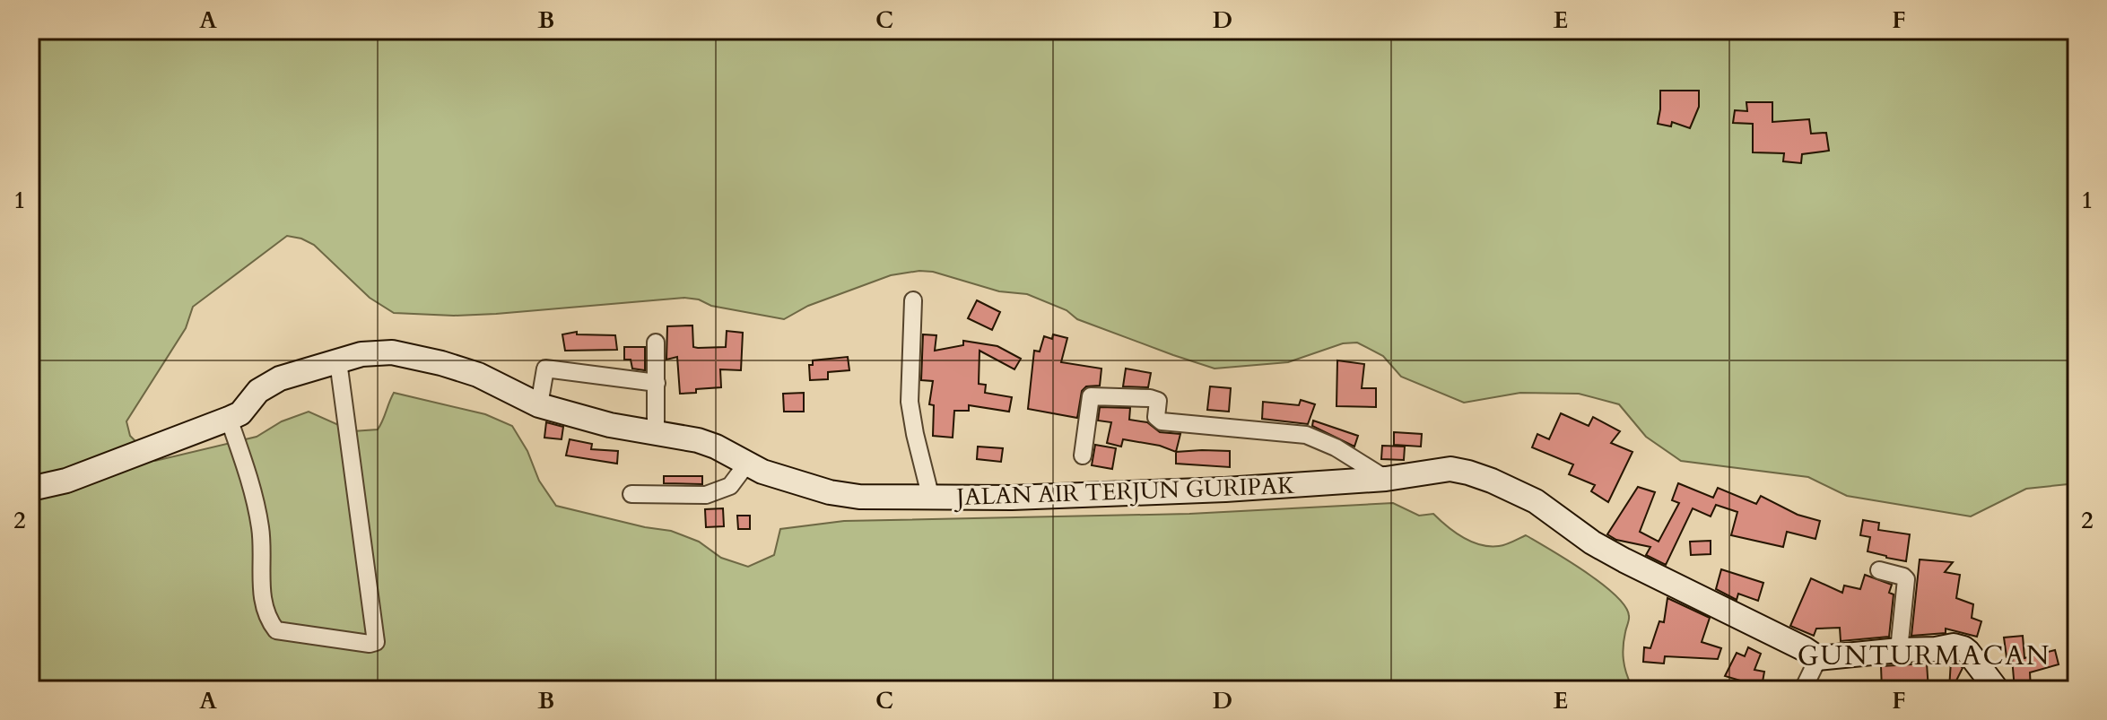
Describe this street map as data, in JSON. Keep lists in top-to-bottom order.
{
  "streets": {
    "street": ["JALAN AIR TERJUN GURIPAK"]
  },
  "districts": ["GUNTURMACAN"],
  "grid": {
    "columns": [
      "A",
      "B",
      "C",
      "D",
      "E",
      "F"
    ],
    "rows": ["1", "2"]
  }
}
